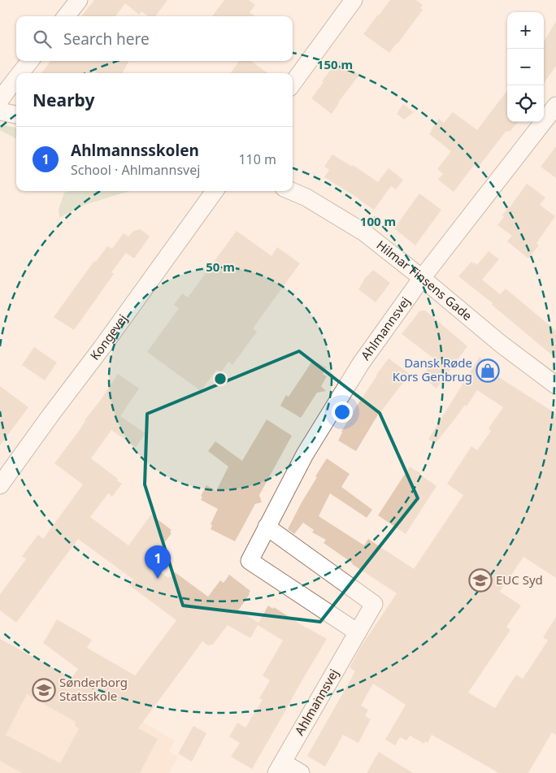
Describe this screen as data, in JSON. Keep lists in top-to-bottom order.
{
  "streets": {
    "street": ["Hilmar Finsens Gade", "Ahlmannsvej", "Kongevej"]
  },
  "crossings": [
    ["Hilmar Finsens Gade", "Ahlmannsvej"]
  ],
  "places": {
    "shop": ["Dansk Røde Kors Genbrug"],
    "school or university": ["EUC Syd", "Sønderborg Statsskole"]
  },
  "page": {
    "map_buttons": ["+", "−"],
    "search": "Search here",
    "heading": "Nearby",
    "list": [
      {
        "mark": "1",
        "name": "Ahlmannsskolen",
        "note": "School · Ahlmannsvej",
        "value": "110 m"
      }
    ],
    "pins": "1"
  },
  "rings": ["150 m", "100 m", "50 m"]
}
